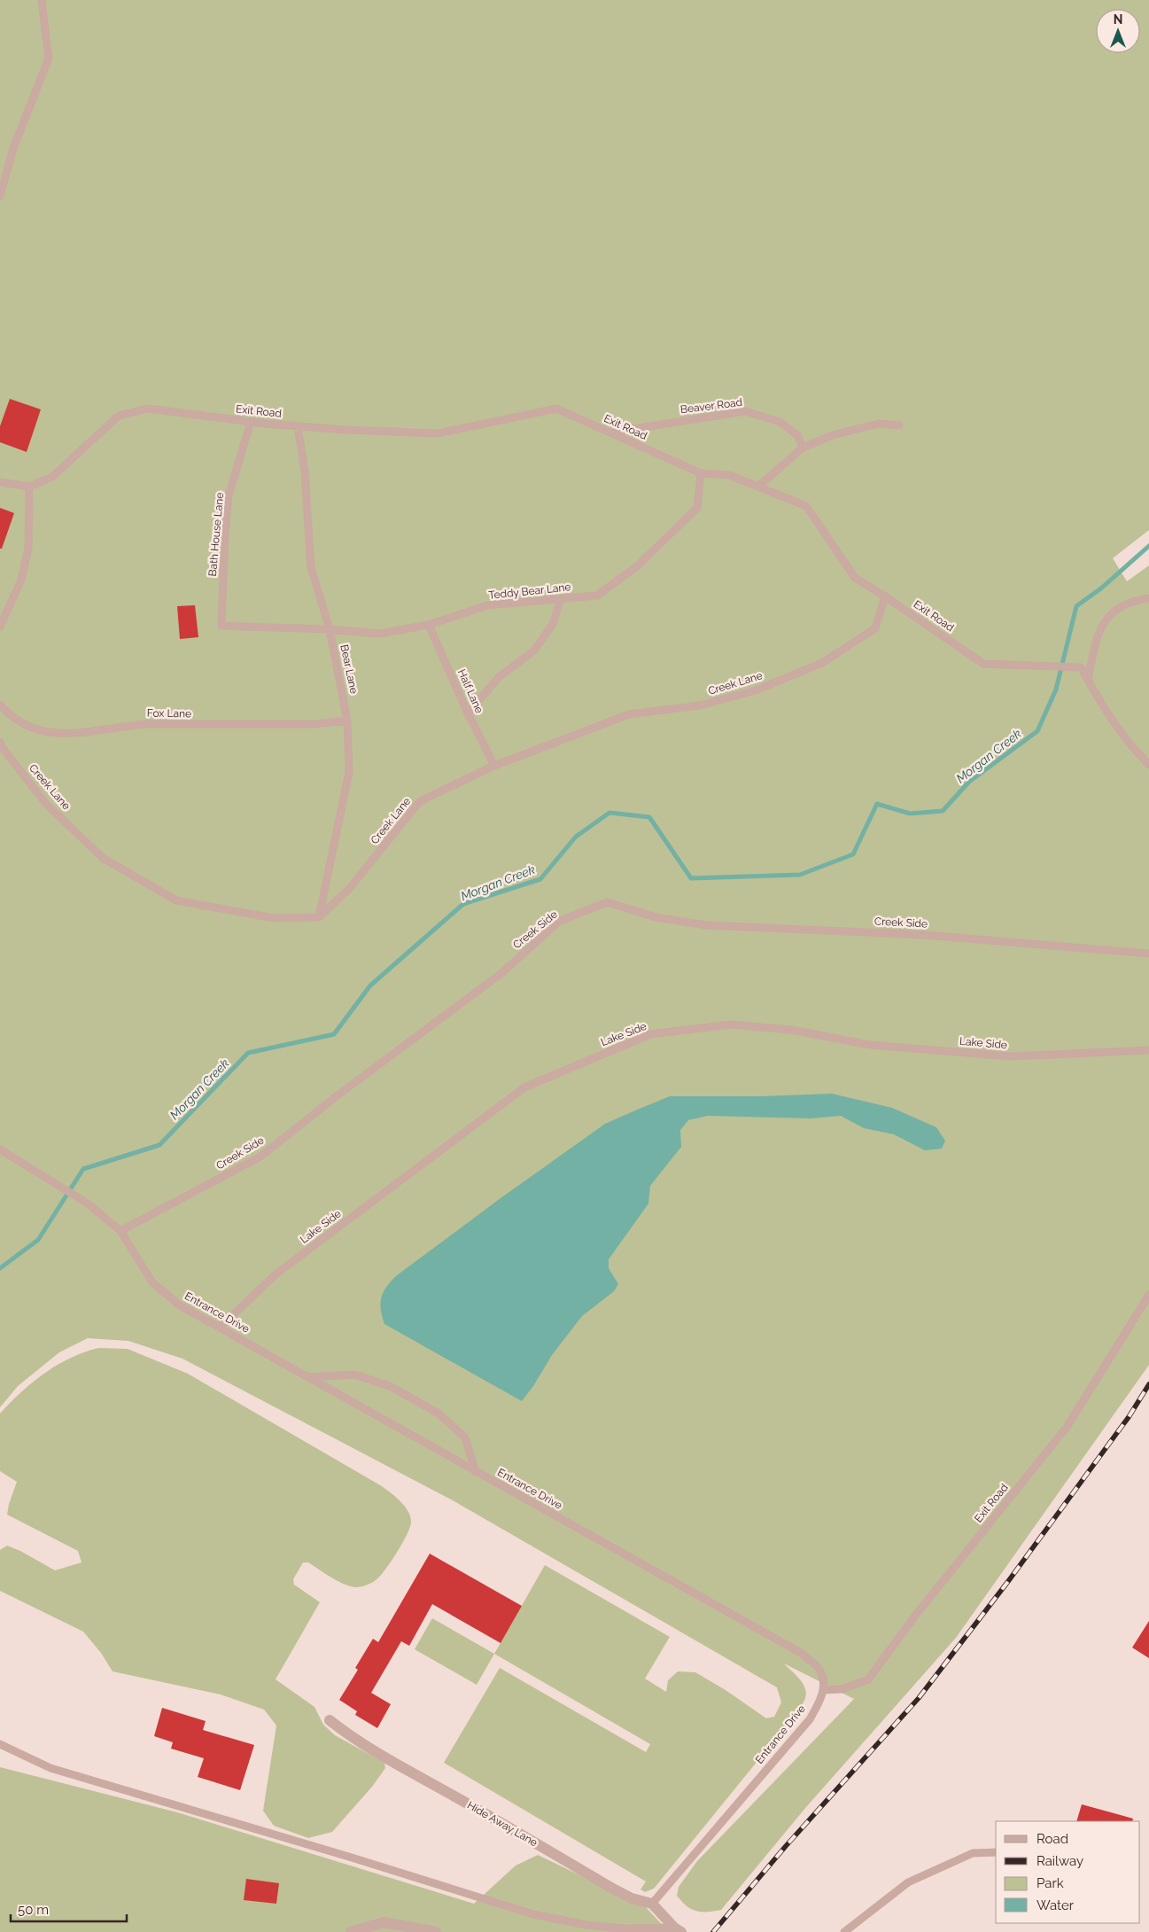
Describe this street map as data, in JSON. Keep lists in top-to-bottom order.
{
  "streets": {
    "street": ["Hide Away Lane"],
    "lane": [
      "Beaver Road",
      "Exit Road",
      "Bath House Lane",
      "Teddy Bear Lane",
      "Bear Lane",
      "Creek Lane",
      "Half Lane",
      "Fox Lane",
      "Creek Side",
      "Lake Side",
      "Entrance Drive"
    ]
  },
  "crossings": [
    ["Beaver Road", "Exit Road"],
    ["Exit Road", "Bath House Lane"],
    ["Exit Road", "Teddy Bear Lane"],
    ["Exit Road", "Bear Lane"],
    ["Exit Road", "Creek Lane"],
    ["Exit Road", "Entrance Drive"],
    ["Bath House Lane", "Teddy Bear Lane"],
    ["Teddy Bear Lane", "Bear Lane"],
    ["Teddy Bear Lane", "Half Lane"],
    ["Bear Lane", "Creek Lane"],
    ["Bear Lane", "Fox Lane"],
    ["Creek Lane", "Half Lane"],
    ["Creek Side", "Entrance Drive"],
    ["Lake Side", "Entrance Drive"],
    ["Entrance Drive", "Hide Away Lane"]
  ],
  "water": ["Morgan Creek"],
  "legend": [
    "Road",
    "Railway",
    "Park",
    "Water"
  ],
  "scale_bar": "50 m",
  "north": "top"
}
